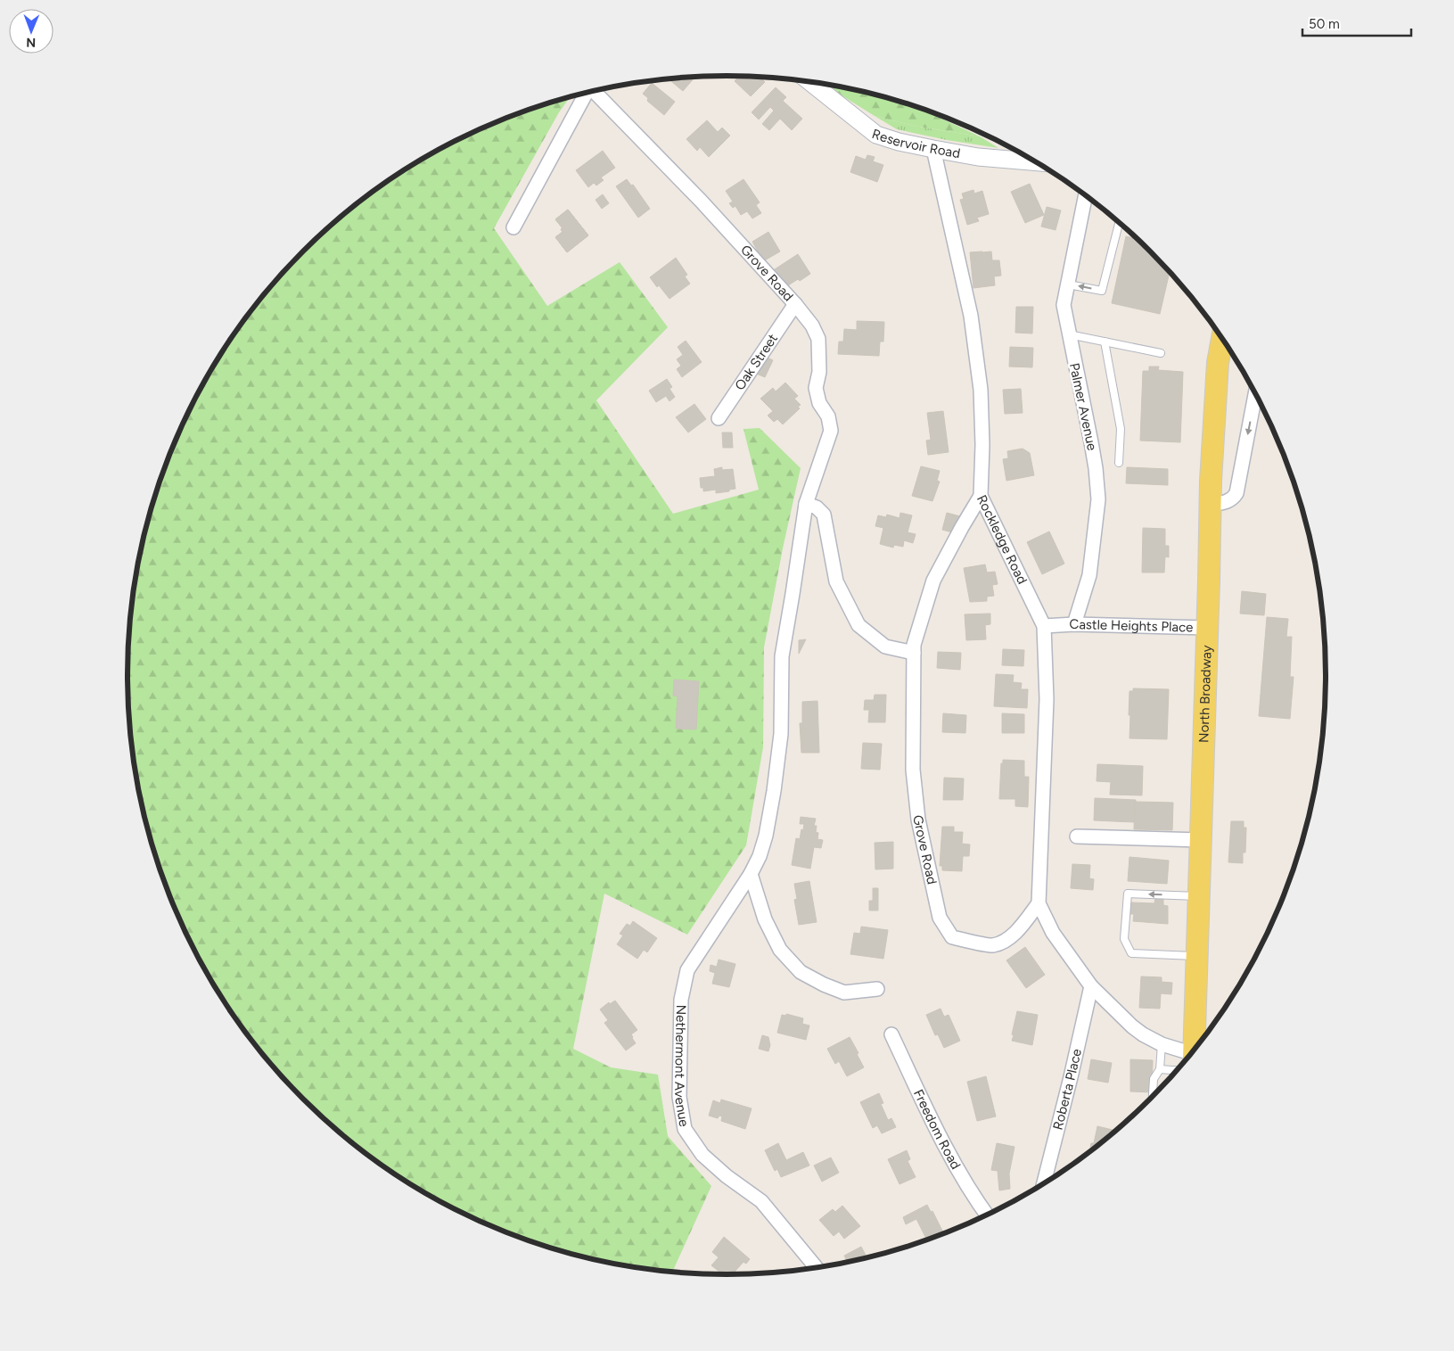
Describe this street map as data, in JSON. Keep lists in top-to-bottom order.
{
  "streets": {
    "main road": ["North Broadway"],
    "street": [
      "Reservoir Road",
      "Grove Road",
      "Oak Street",
      "Palmer Avenue",
      "Rockledge Road",
      "Castle Heights Place",
      "Nethermont Avenue",
      "Roberta Place",
      "Freedom Road"
    ]
  },
  "crossings": [
    ["Reservoir Road", "Rockledge Road"],
    ["Grove Road", "Oak Street"],
    ["Grove Road", "Rockledge Road"],
    ["Grove Road", "Nethermont Avenue"],
    ["Palmer Avenue", "Castle Heights Place"],
    ["Rockledge Road", "Castle Heights Place"],
    ["Castle Heights Place", "North Broadway"]
  ],
  "scale_bar": "50 m",
  "north": "bottom"
}
